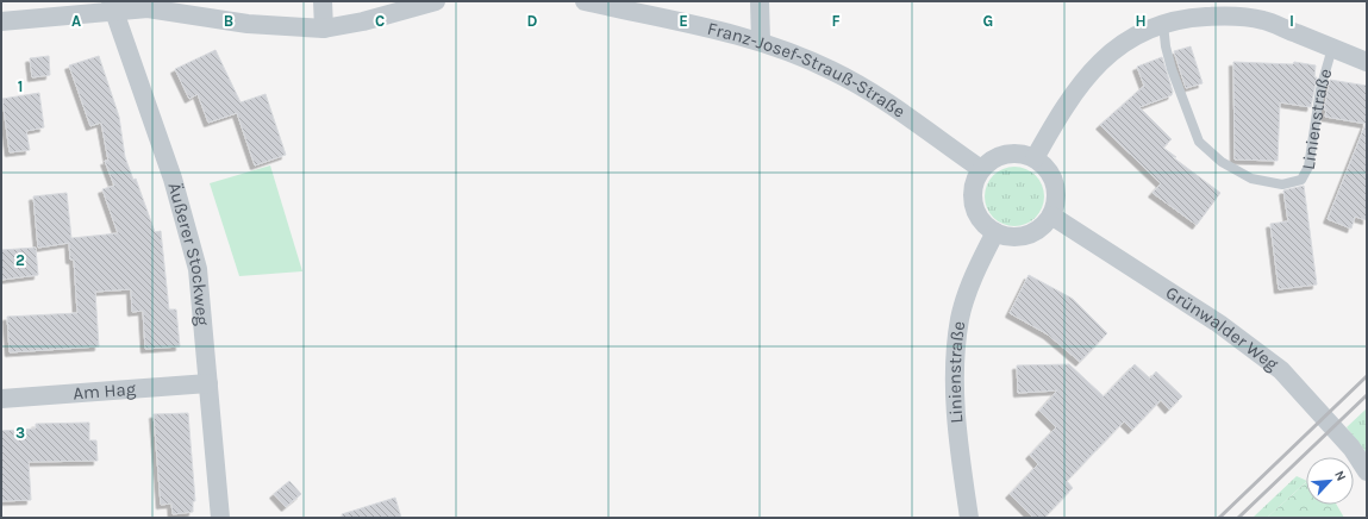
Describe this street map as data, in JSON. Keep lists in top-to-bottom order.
{
  "streets": {
    "street": [
      "Franz-Josef-Strauß-Straße",
      "Linienstraße",
      "Äußerer Stockweg",
      "Grünwalder Weg",
      "Am Hag"
    ]
  },
  "crossings": [
    ["Franz-Josef-Strauß-Straße", "Linienstraße"],
    ["Franz-Josef-Strauß-Straße", "Grünwalder Weg"],
    ["Linienstraße", "Grünwalder Weg"],
    ["Äußerer Stockweg", "Am Hag"]
  ],
  "north": "top right",
  "grid": {
    "columns": [
      "A",
      "B",
      "C",
      "D",
      "E",
      "F",
      "G",
      "H",
      "I"
    ],
    "rows": ["1", "2", "3"]
  }
}
